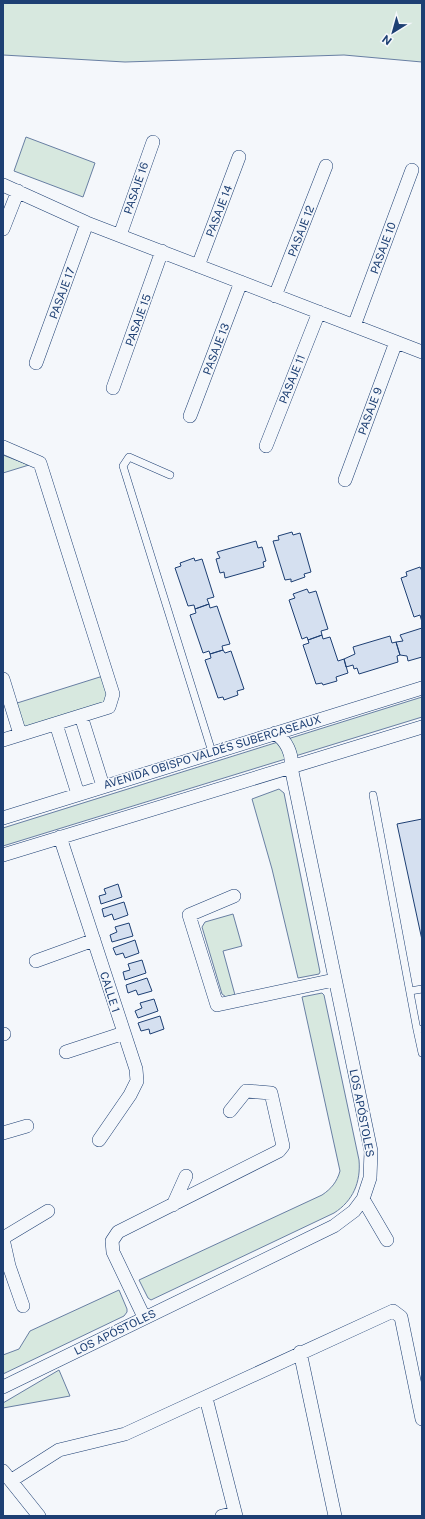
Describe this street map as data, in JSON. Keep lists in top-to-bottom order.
{
  "streets": {
    "street": [
      "PASAJE 16",
      "PASAJE 14",
      "PASAJE 12",
      "PASAJE 10",
      "PASAJE 17",
      "PASAJE 15",
      "PASAJE 13",
      "PASAJE 11",
      "PASAJE 9",
      "AVENIDA OBISPO VALDÉS SUBERCASEAUX",
      "CALLE 1",
      "LOS APÓSTOLES"
    ]
  },
  "crossings": [
    ["AVENIDA OBISPO VALDÉS SUBERCASEAUX", "LOS APÓSTOLES"]
  ],
  "north": "bottom left"
}
